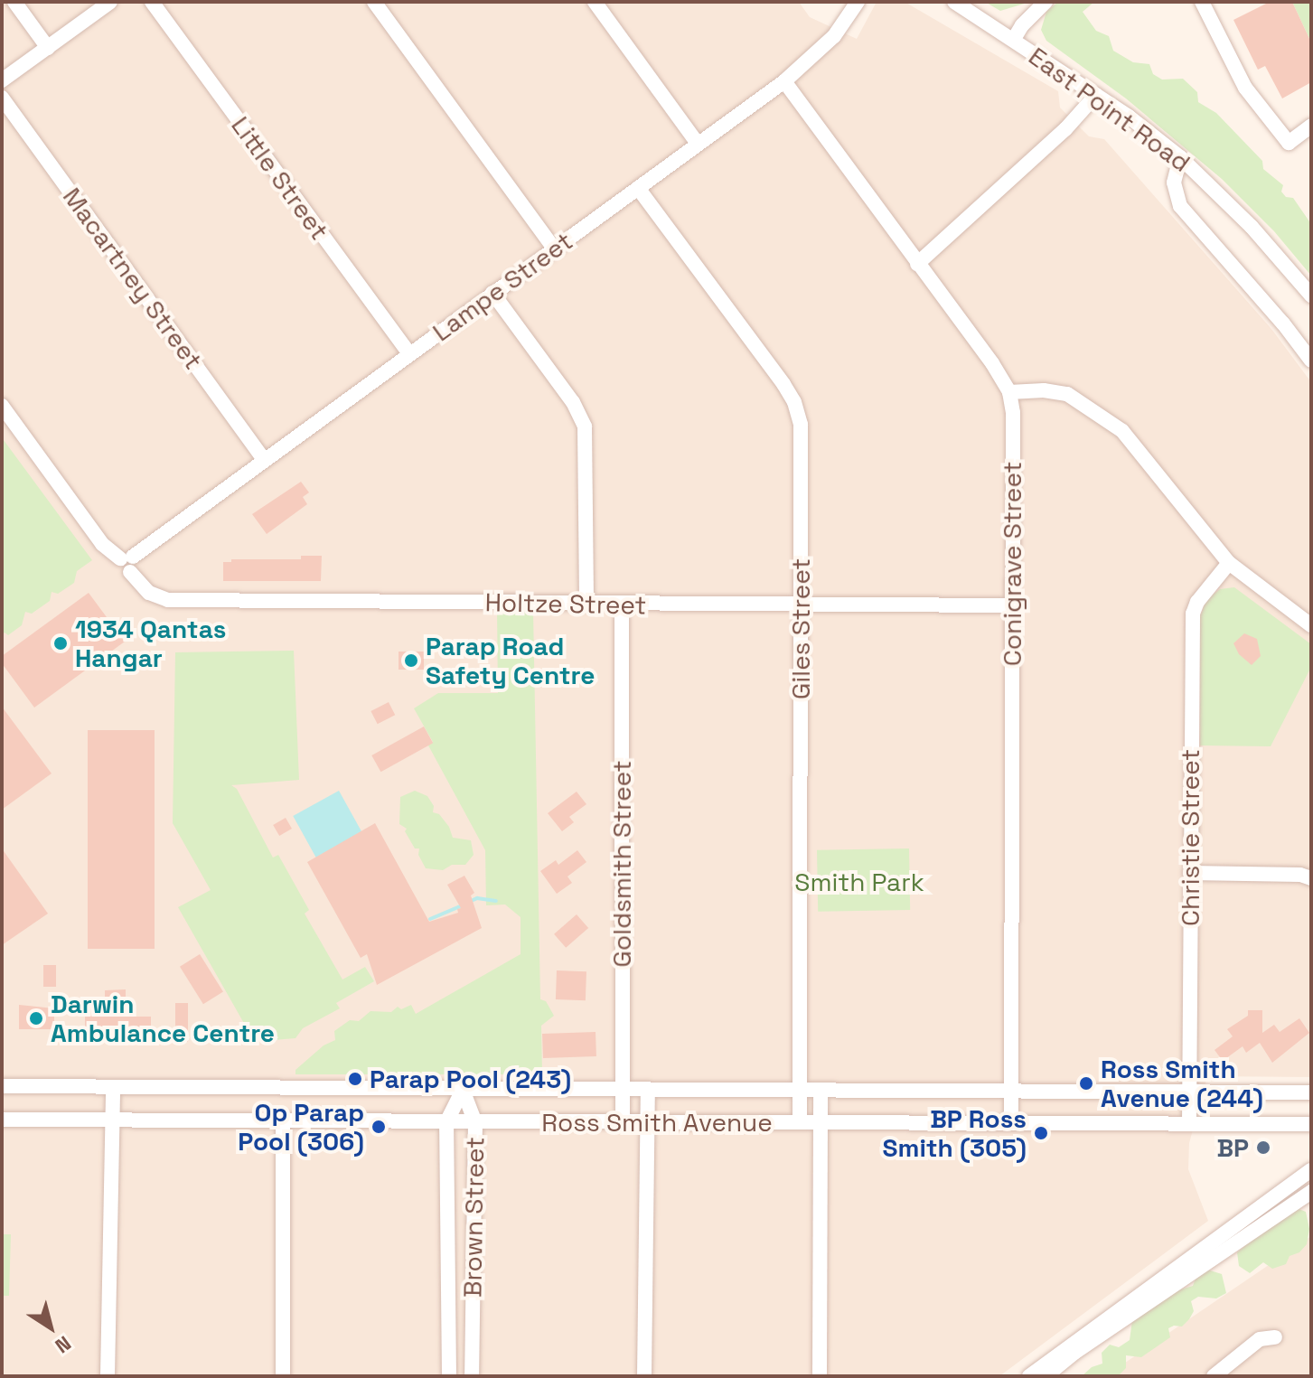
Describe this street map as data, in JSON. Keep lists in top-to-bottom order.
{
  "streets": {
    "street": [
      "East Point Road",
      "Little Street",
      "Macartney Street",
      "Lampe Street",
      "Conigrave Street",
      "Holtze Street",
      "Giles Street",
      "Christie Street",
      "Goldsmith Street",
      "Ross Smith Avenue",
      "Brown Street"
    ]
  },
  "crossings": [
    ["Little Street", "Lampe Street"],
    ["Macartney Street", "Lampe Street"],
    ["Lampe Street", "Conigrave Street"],
    ["Lampe Street", "Holtze Street"],
    ["Lampe Street", "Giles Street"],
    ["Conigrave Street", "Holtze Street"],
    ["Conigrave Street", "Ross Smith Avenue"],
    ["Holtze Street", "Giles Street"],
    ["Holtze Street", "Goldsmith Street"],
    ["Giles Street", "Ross Smith Avenue"],
    ["Christie Street", "Ross Smith Avenue"],
    ["Goldsmith Street", "Ross Smith Avenue"],
    ["Ross Smith Avenue", "Brown Street"]
  ],
  "parks": ["Smith Park"],
  "places": [
    "1934 Qantas Hangar",
    "Parap Road Safety Centre",
    "Darwin Ambulance Centre",
    "Parap Pool (243)",
    "Ross Smith Avenue (244)",
    "Op Parap Pool (306)",
    "BP Ross Smith (305)",
    "BP"
  ],
  "north": "bottom right"
}
